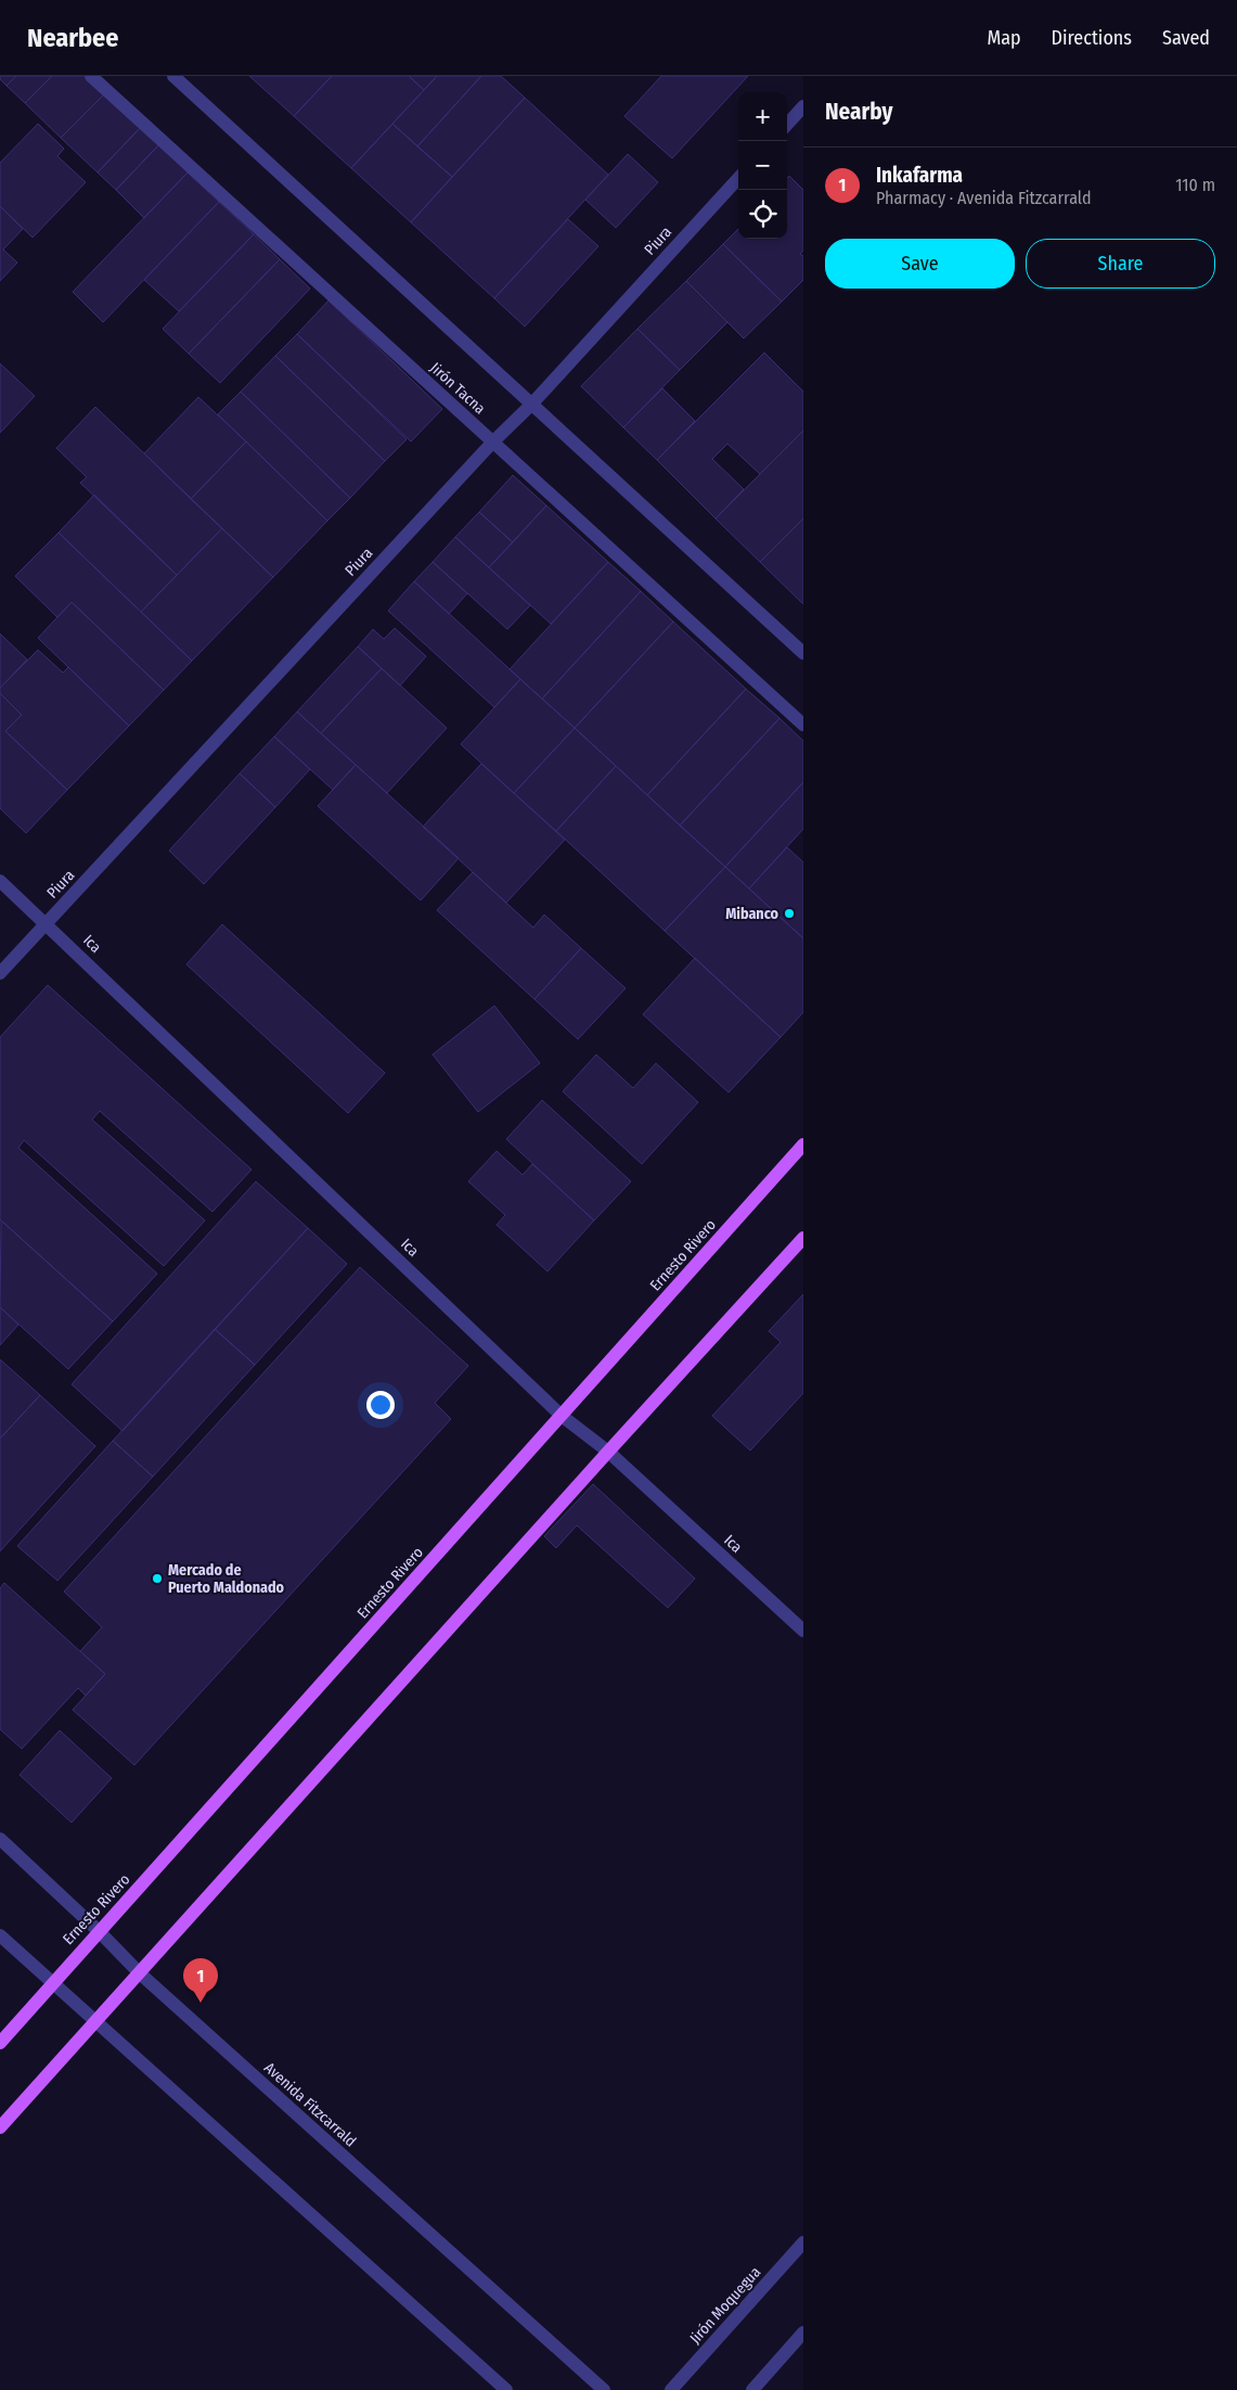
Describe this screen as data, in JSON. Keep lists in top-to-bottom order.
{
  "streets": {
    "main road": ["Ernesto Rivero"],
    "street": [
      "Piura",
      "Jirón Tacna",
      "Ica",
      "Avenida Fitzcarrald",
      "Jirón Moquegua"
    ]
  },
  "crossings": [
    ["Piura", "Jirón Tacna"],
    ["Piura", "Ica"],
    ["Ica", "Ernesto Rivero"],
    ["Ernesto Rivero", "Avenida Fitzcarrald"]
  ],
  "places": ["Mibanco", "Mercado de Puerto Maldonado"],
  "page": {
    "header": "Nearbee",
    "nav": ["Map", "Directions", "Saved"],
    "heading": "Nearby",
    "map_buttons": ["+", "−"],
    "list": [
      {
        "mark": "1",
        "name": "Inkafarma",
        "note": "Pharmacy · Avenida Fitzcarrald",
        "value": "110 m"
      }
    ],
    "buttons": ["Save", "Share"],
    "pins": "1"
  }
}
